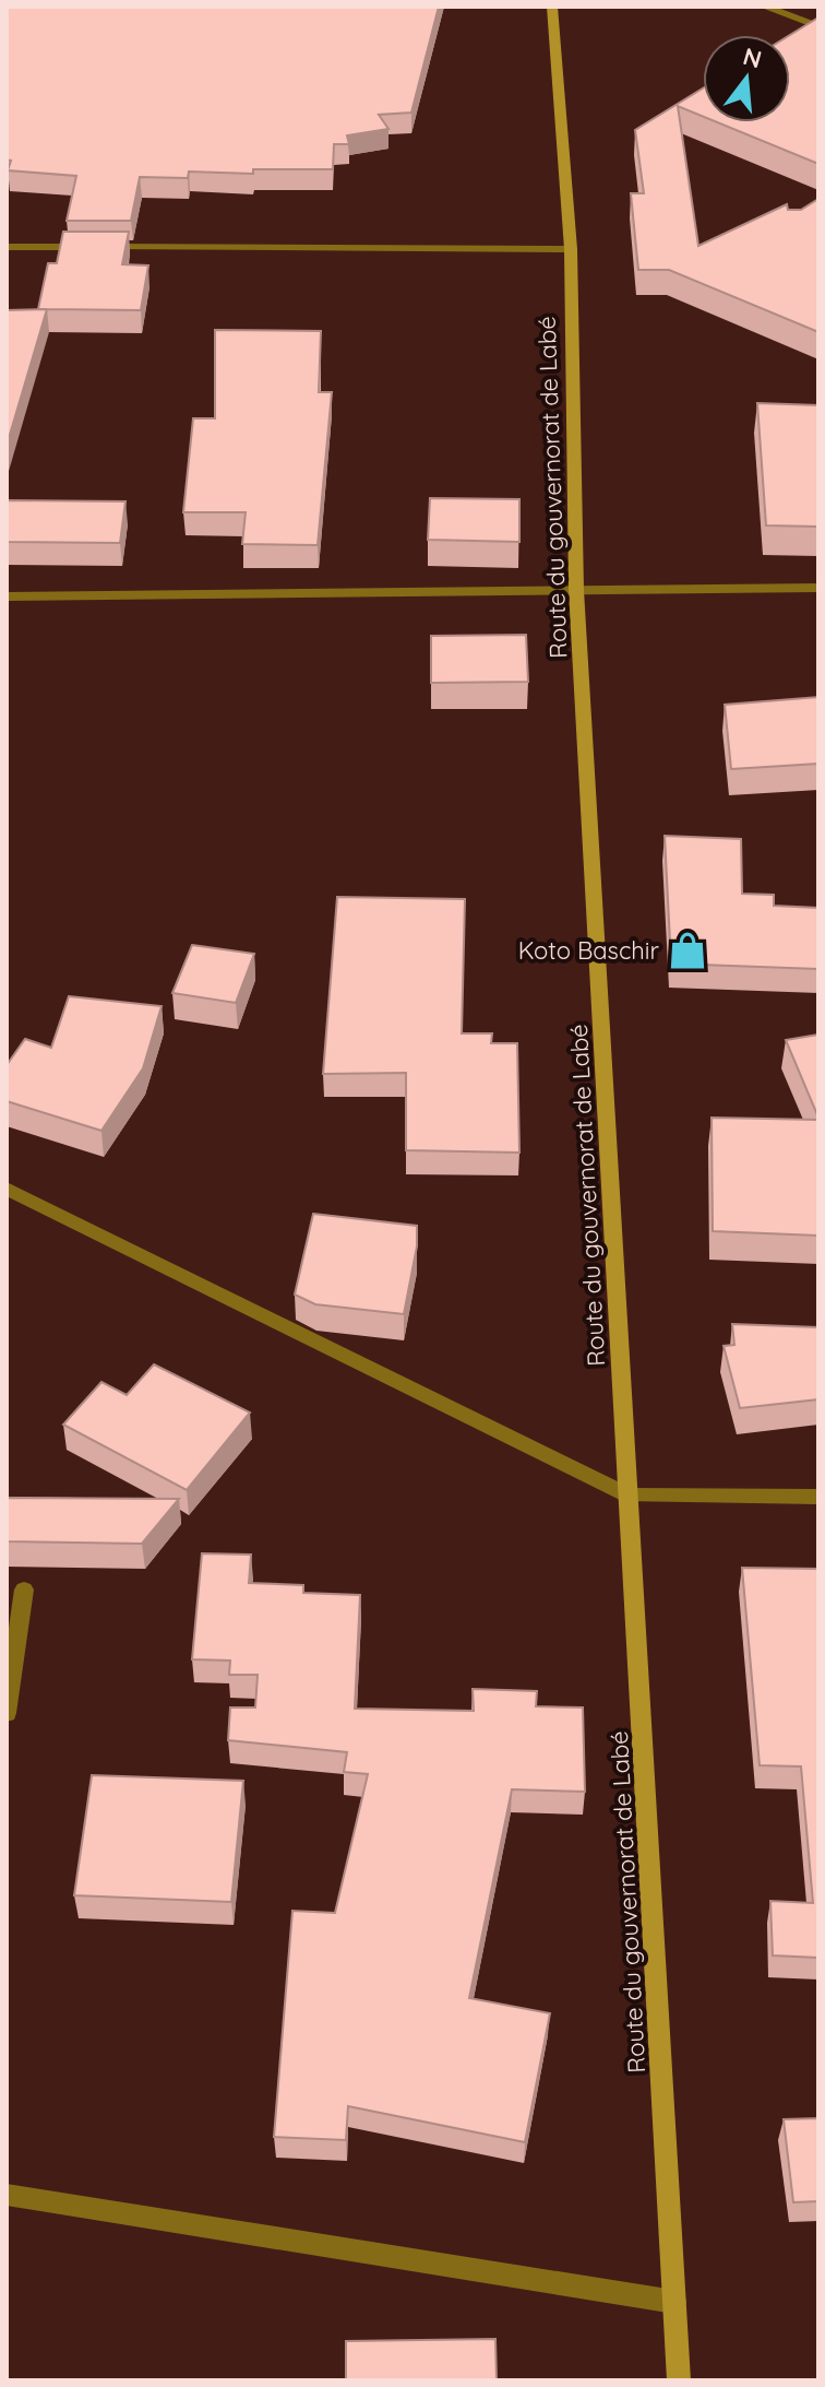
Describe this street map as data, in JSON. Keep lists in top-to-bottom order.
{
  "streets": {
    "street": ["Route du gouvernorat de Labé"]
  },
  "places": {
    "shop": ["Koto Baschir"]
  },
  "north": "top"
}
